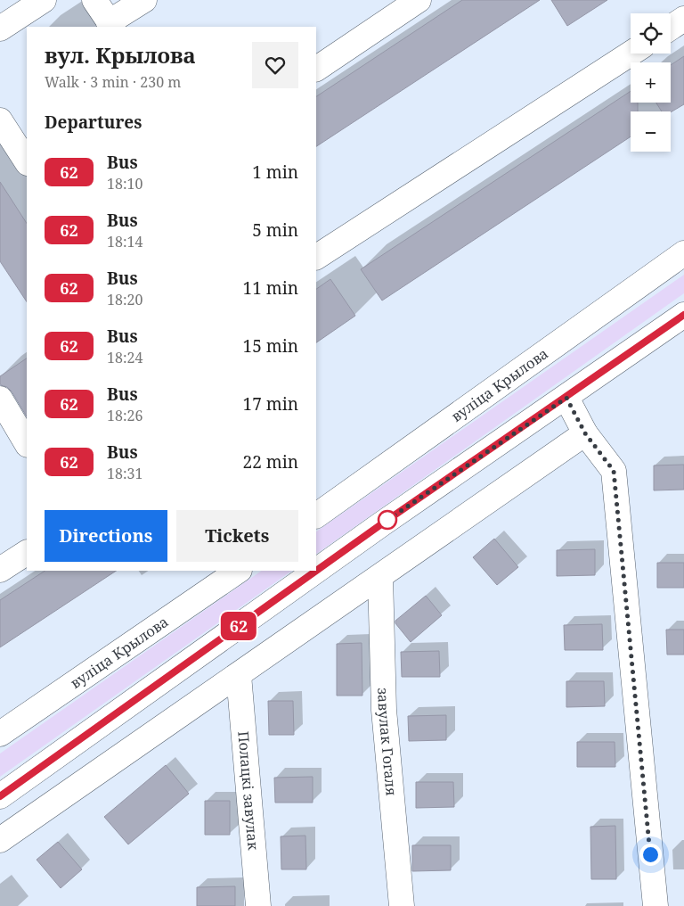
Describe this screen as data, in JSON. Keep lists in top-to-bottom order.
{
  "streets": {
    "street": ["вуліца Крылова", "завулак Гогаля", "Полацкі завулак"]
  },
  "lines": ["bus line 62"],
  "page": {
    "on_map": "62",
    "map_buttons": ["+", "−"],
    "heading": [
      ["вул. Крылова", "Walk · 3 min · 230 m"],
      "Departures"
    ],
    "list": [
      {
        "mark": "62",
        "name": "Bus",
        "note": "18:10",
        "value": "1 min"
      },
      {
        "mark": "62",
        "name": "Bus",
        "note": "18:14",
        "value": "5 min"
      },
      {
        "mark": "62",
        "name": "Bus",
        "note": "18:20",
        "value": "11 min"
      },
      {
        "mark": "62",
        "name": "Bus",
        "note": "18:24",
        "value": "15 min"
      },
      {
        "mark": "62",
        "name": "Bus",
        "note": "18:26",
        "value": "17 min"
      },
      {
        "mark": "62",
        "name": "Bus",
        "note": "18:31",
        "value": "22 min"
      }
    ],
    "buttons": ["Directions", "Tickets"]
  }
}
